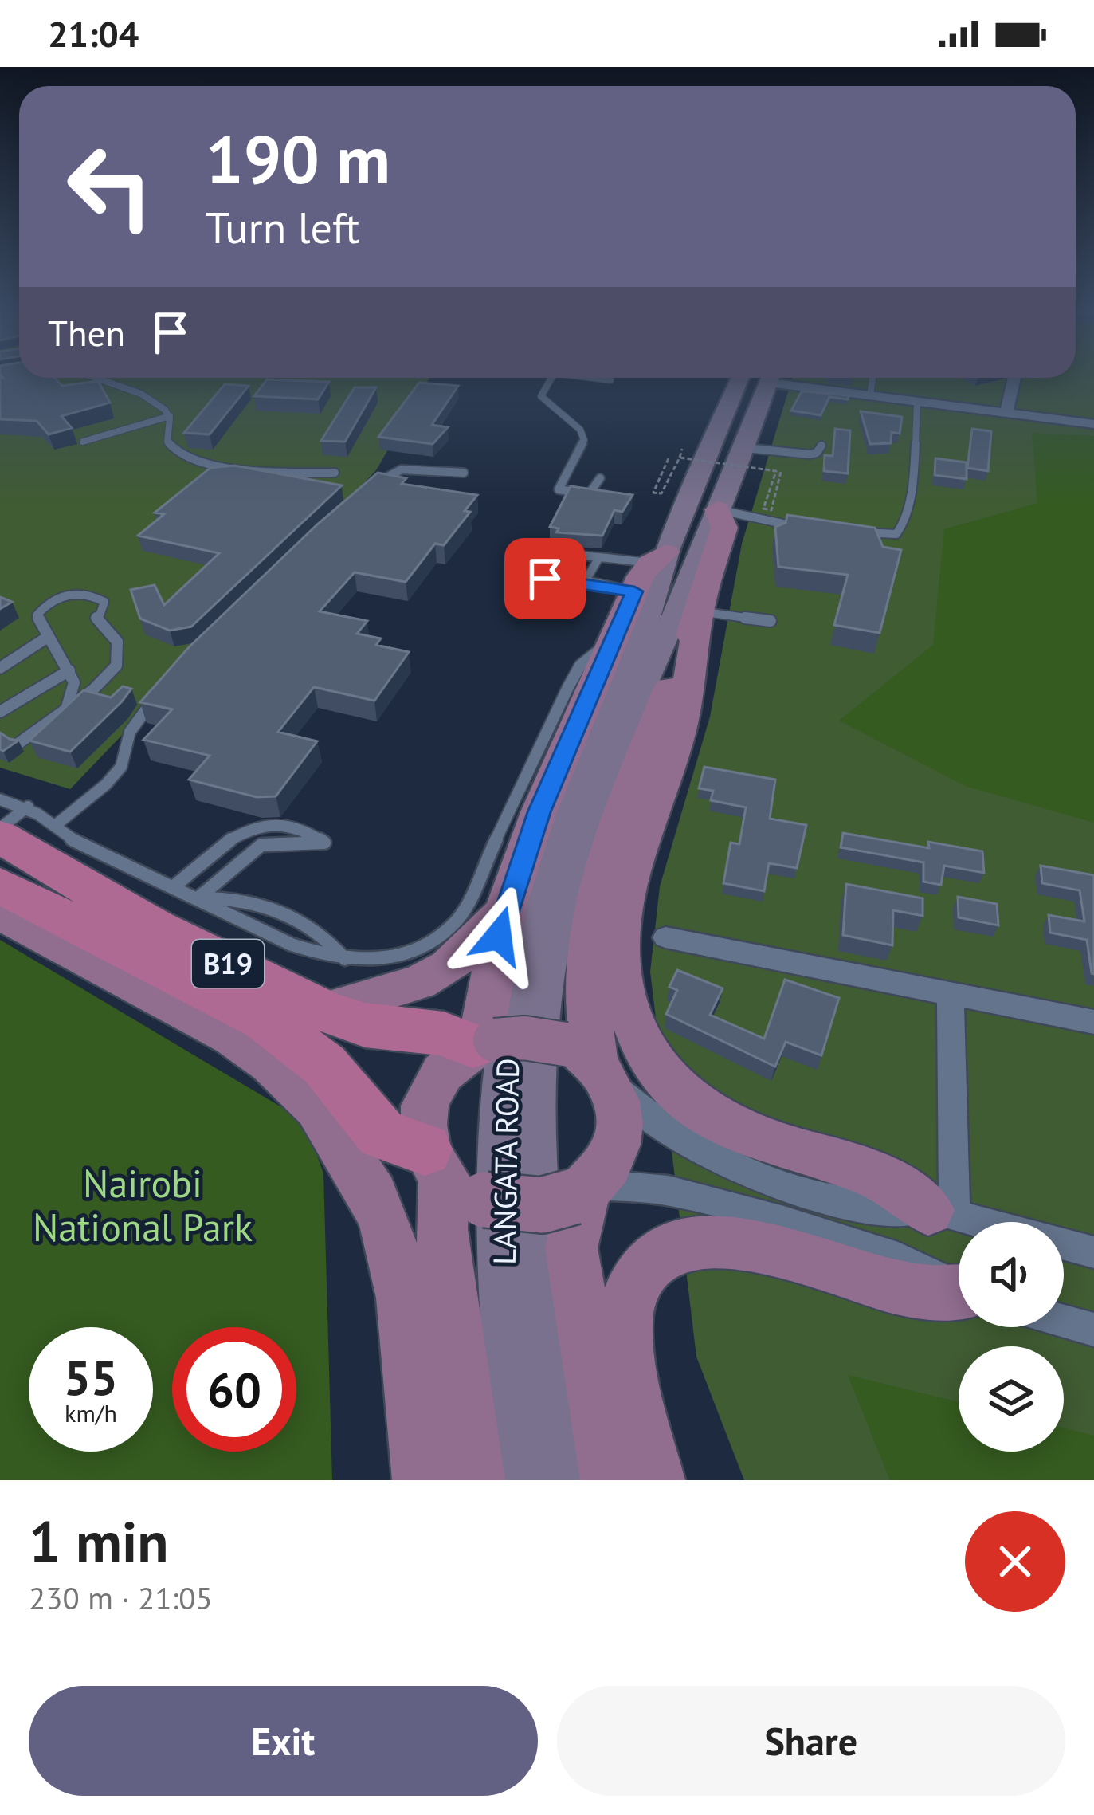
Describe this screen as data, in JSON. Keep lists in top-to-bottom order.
{
  "streets": {
    "highway": ["B19"],
    "main road": ["LANGATA ROAD"]
  },
  "crossings": [
    ["B19", "LANGATA ROAD"]
  ],
  "parks": ["Nairobi National Park"],
  "page": {
    "status": "21:04",
    "turn": ["190 m", "Turn left"],
    "then": "Then",
    "speed": "55 km/h",
    "limit": "60",
    "heading": ["1 min", "230 m · 21:05"],
    "buttons": ["Exit", "Share"]
  }
}
